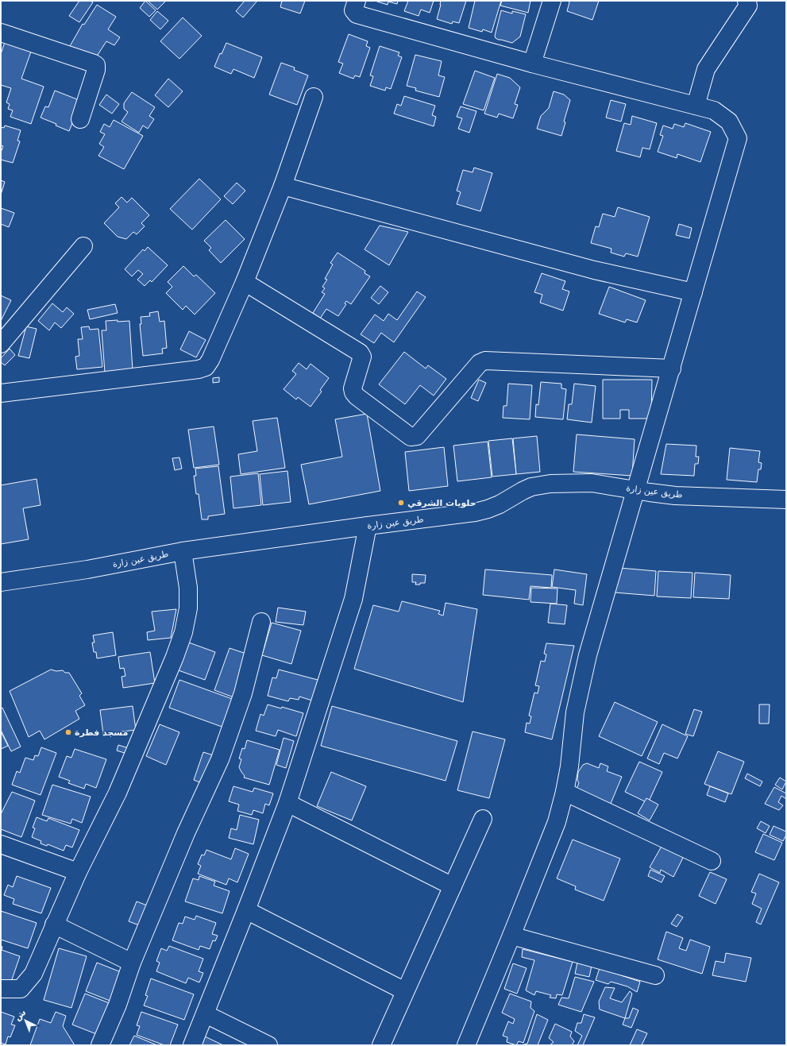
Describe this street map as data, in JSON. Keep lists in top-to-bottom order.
{
  "streets": {
    "street": ["طريق عين زارة"]
  },
  "places": ["حلويات الشرقي", "مسجد فطرة"],
  "north": "top left"
}
